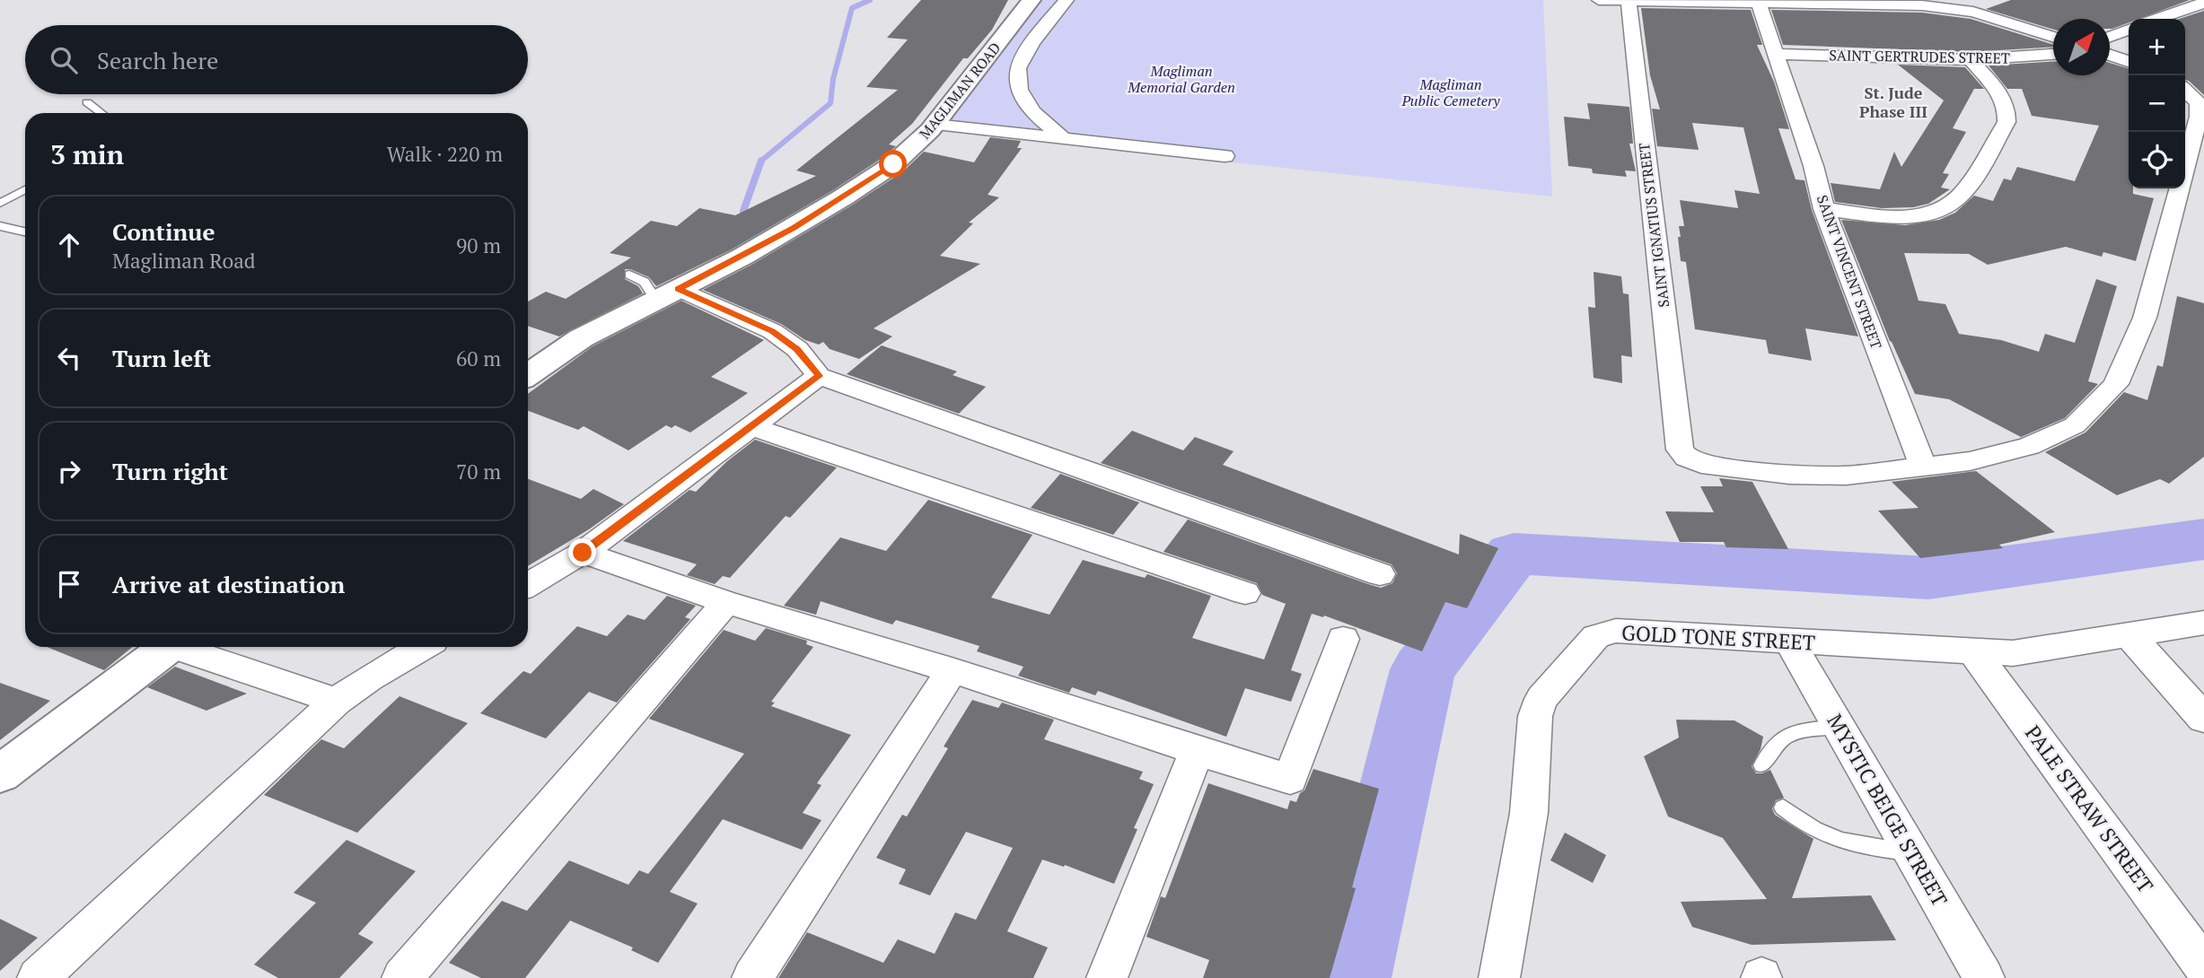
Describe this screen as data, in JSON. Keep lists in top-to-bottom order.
{
  "streets": {
    "street": [
      "SAINT GERTRUDES STREET",
      "MAGLIMAN ROAD",
      "SAINT IGNATIUS STREET",
      "SAINT VINCENT STREET",
      "GOLD TONE STREET",
      "PALE STRAW STREET",
      "MYSTIC BEIGE STREET"
    ]
  },
  "crossings": [
    ["SAINT GERTRUDES STREET", "SAINT VINCENT STREET"],
    ["SAINT IGNATIUS STREET", "SAINT VINCENT STREET"],
    ["GOLD TONE STREET", "PALE STRAW STREET"],
    ["GOLD TONE STREET", "MYSTIC BEIGE STREET"]
  ],
  "districts": ["St. Jude Phase III"],
  "parks": ["Magliman Memorial Garden", "Magliman Public Cemetery"],
  "north": "top right",
  "page": {
    "map_buttons": ["+", "−"],
    "search": "Search here",
    "heading": ["3 min", "Walk · 220 m"],
    "list": [
      ["Continue", "Magliman Road", "90 m"],
      ["Turn left", "60 m"],
      ["Turn right", "70 m"],
      "Arrive at destination"
    ]
  }
}
